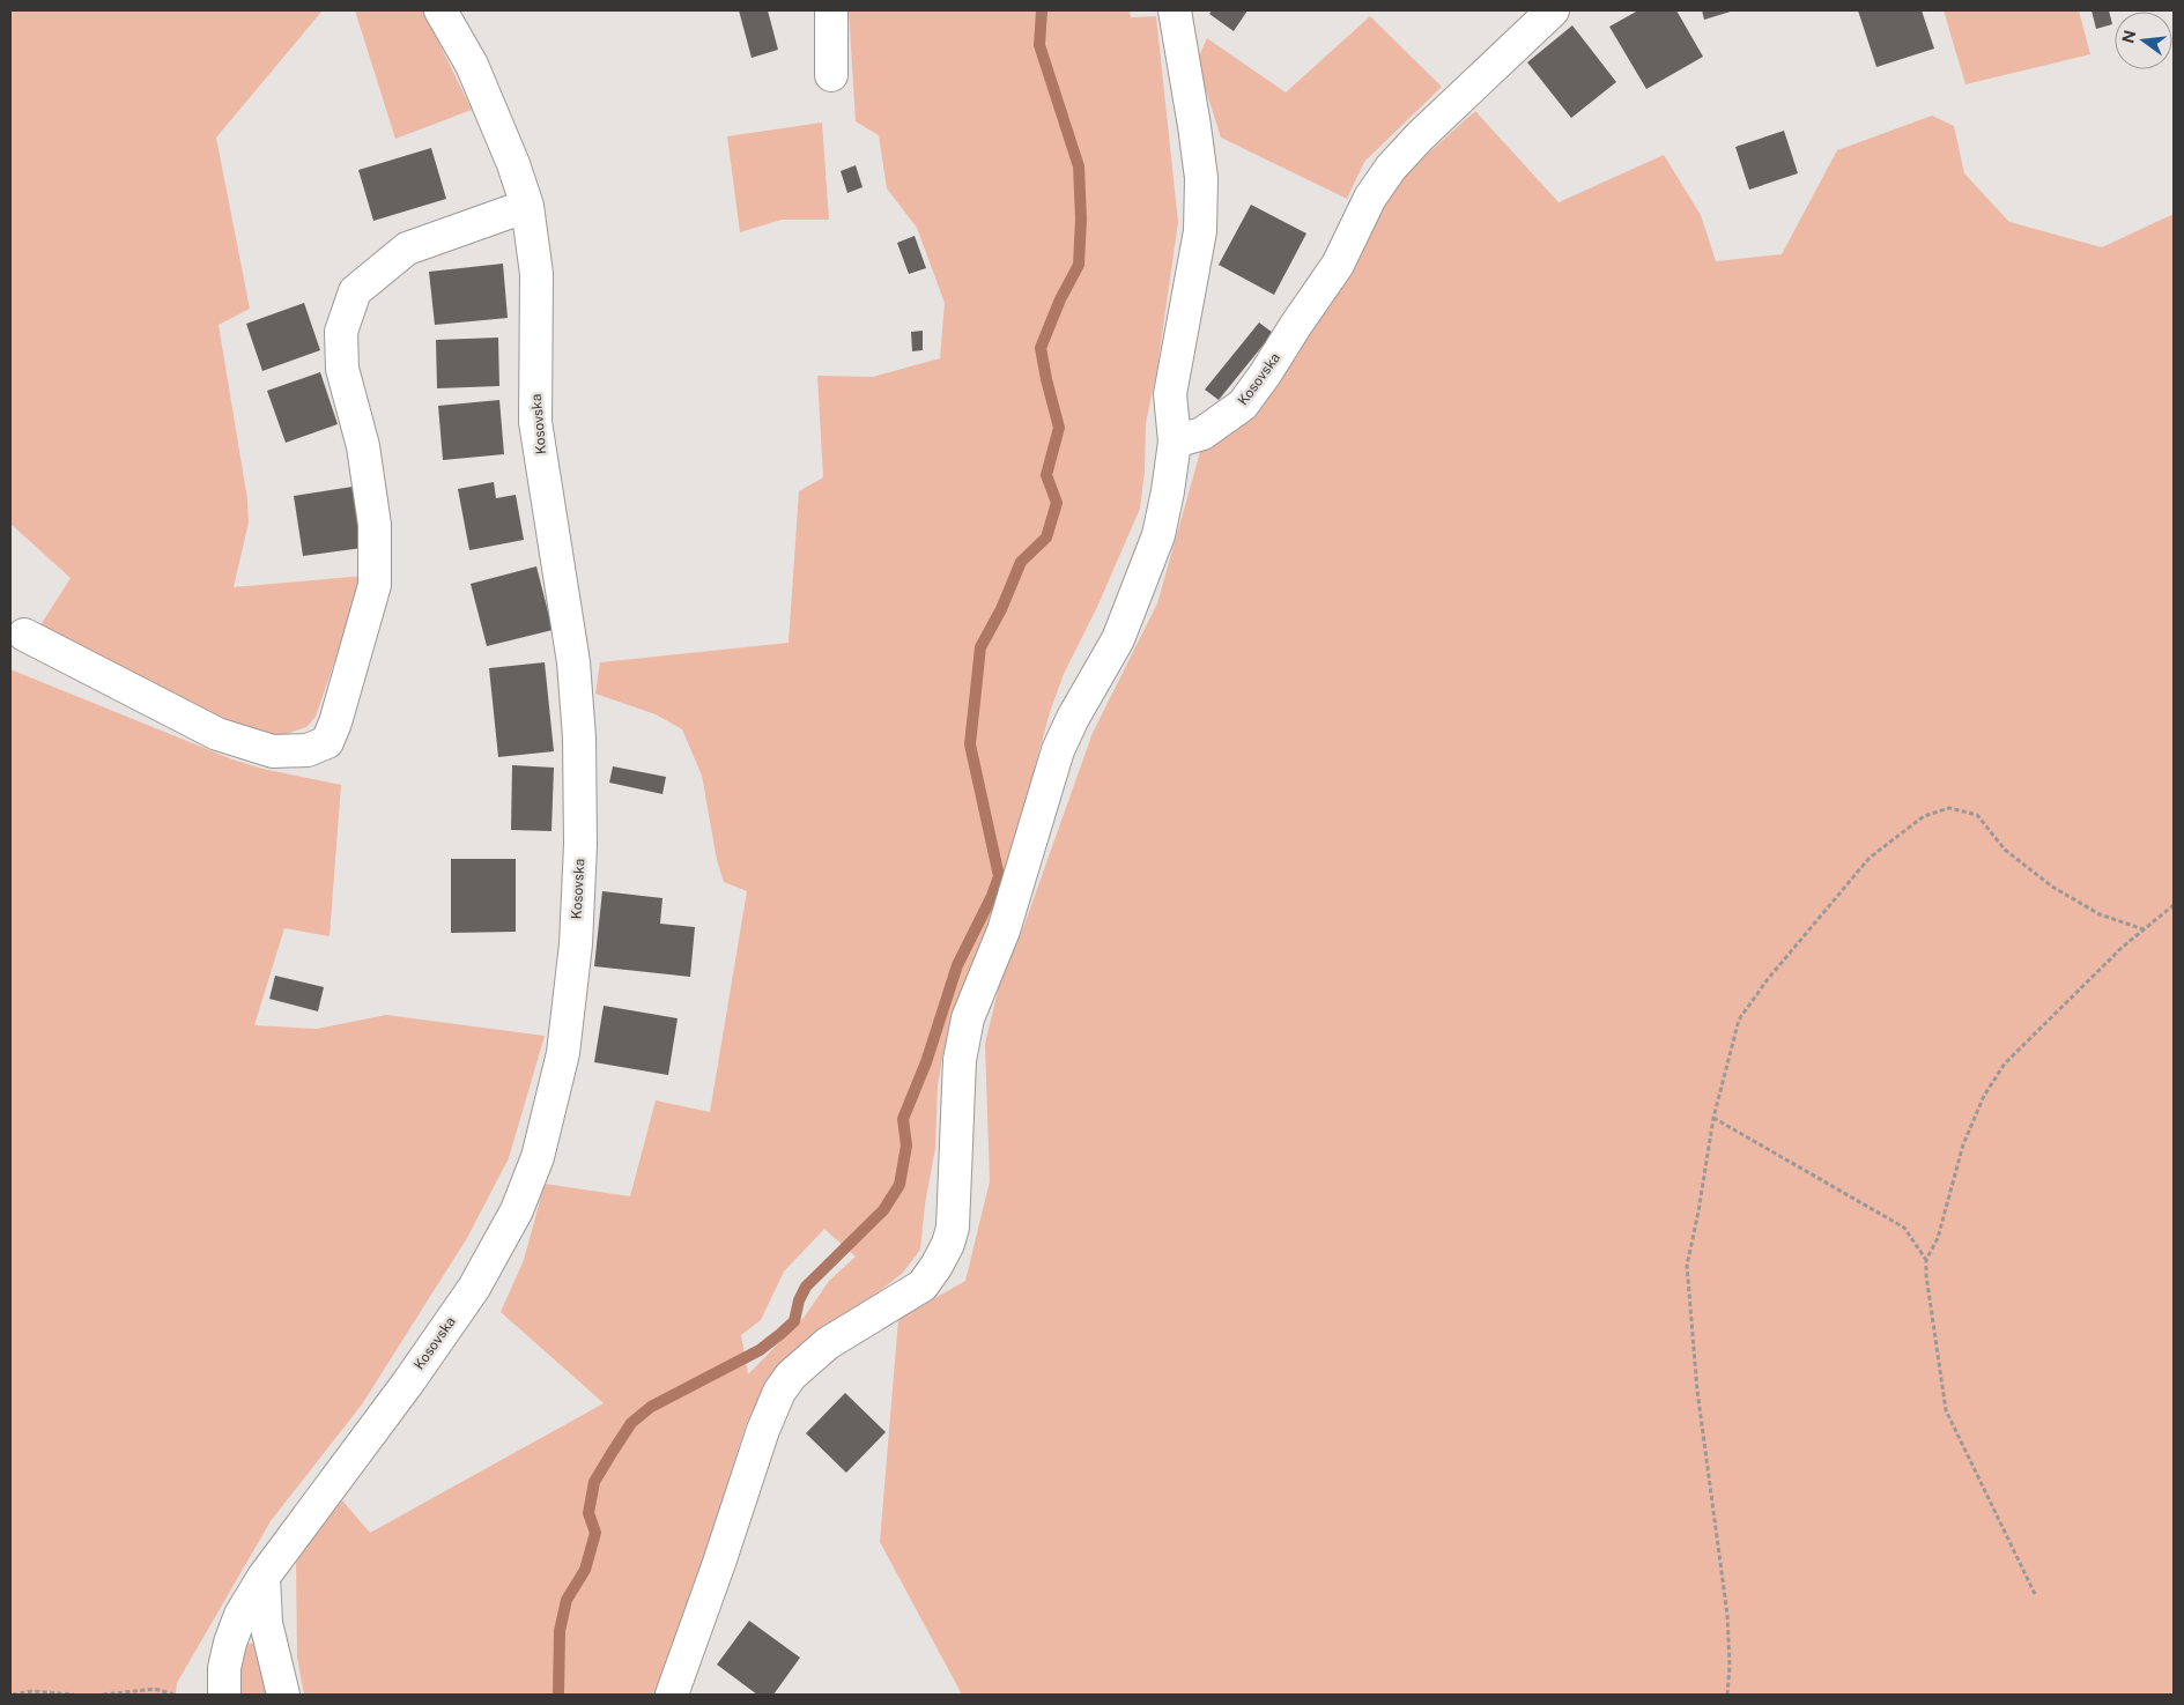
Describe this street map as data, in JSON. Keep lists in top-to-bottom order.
{
  "streets": {
    "street": ["Kosovska"]
  },
  "north": "left"
}
